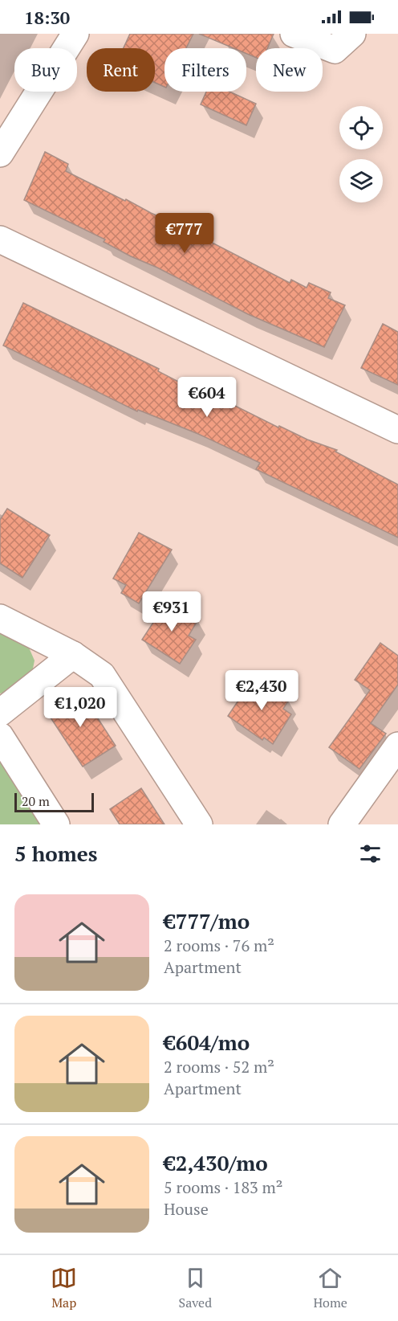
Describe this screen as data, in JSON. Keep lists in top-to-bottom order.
{
  "scale_bar": "20 m",
  "page": {
    "status": "18:30",
    "chip": [
      "Buy",
      "Rent",
      "Filters",
      "New"
    ],
    "price": [
      "€777",
      "€604",
      "€931",
      "€2,430",
      "€1,020"
    ],
    "scale": "20 m",
    "heading": "5 homes",
    "list": [
      {
        "name": "€777/mo",
        "note": "2 rooms · 76 m² · Apartment"
      },
      {
        "name": "€604/mo",
        "note": "2 rooms · 52 m² · Apartment"
      },
      {
        "name": "€2,430/mo",
        "note": "5 rooms · 183 m² · House"
      }
    ],
    "tabs": ["Map", "Saved", "Home"]
  }
}
